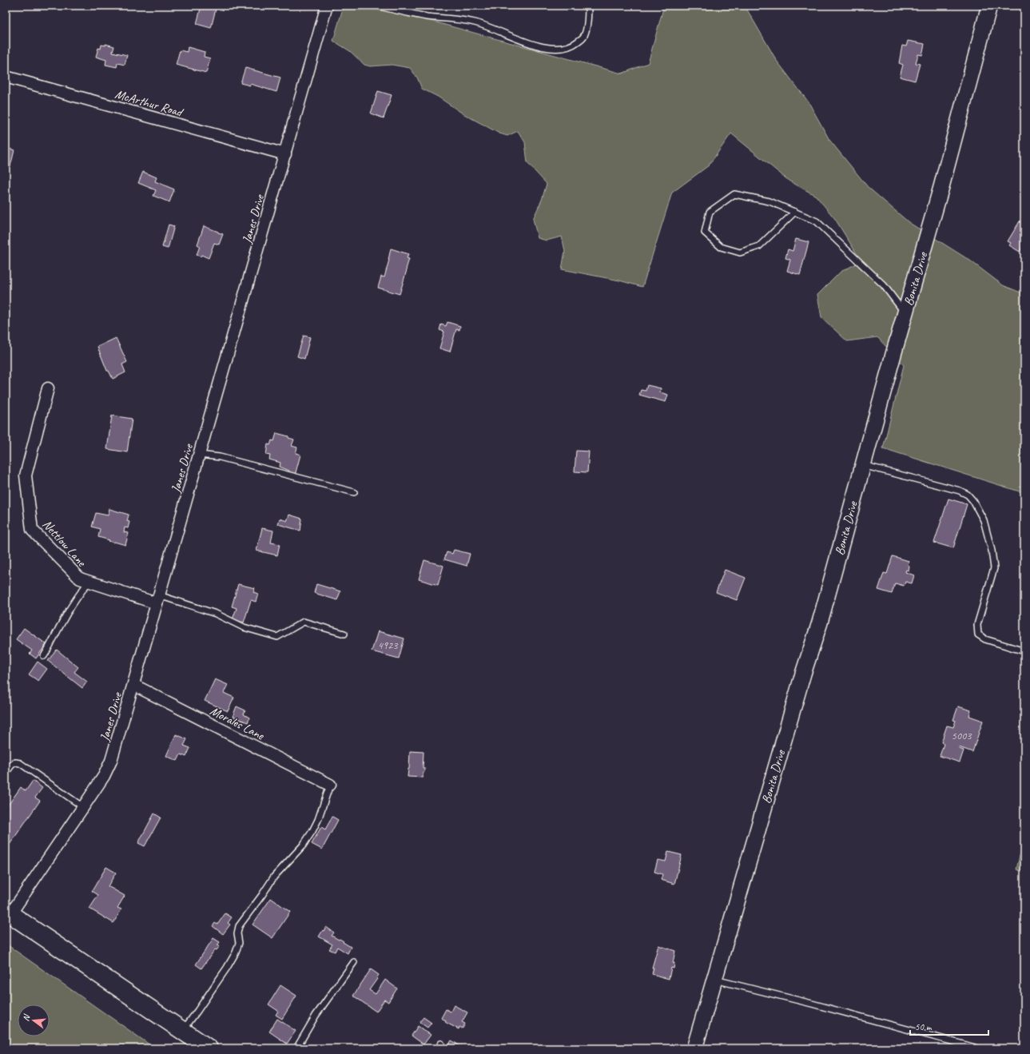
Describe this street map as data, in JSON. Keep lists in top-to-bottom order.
{
  "streets": {
    "street": [
      "McArthur Road",
      "Janes Drive",
      "Bonita Drive",
      "Nettlow Lane",
      "Morales Lane"
    ]
  },
  "crossings": [
    ["McArthur Road", "Janes Drive"],
    ["Janes Drive", "Nettlow Lane"],
    ["Janes Drive", "Morales Lane"]
  ],
  "house_numbers": ["4923", "5003"],
  "scale_bar": "50 m",
  "north": "left"
}
